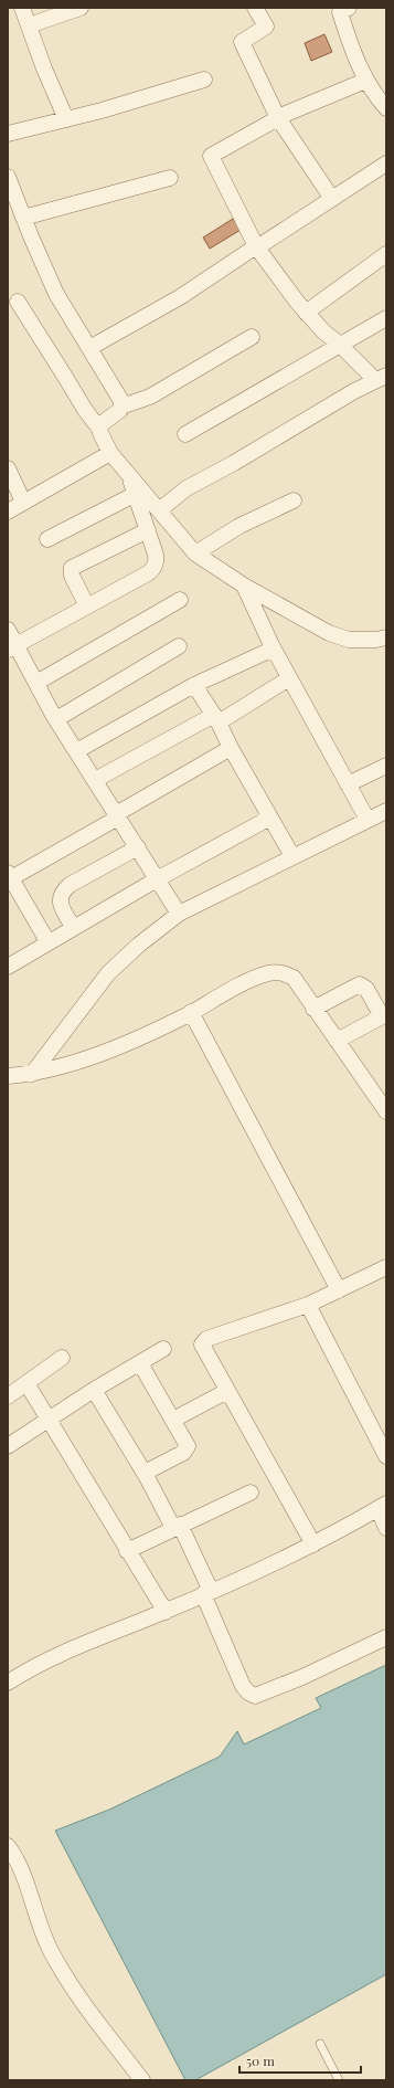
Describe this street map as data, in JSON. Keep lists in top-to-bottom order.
{
  "scale_bar": "50 m"
}
